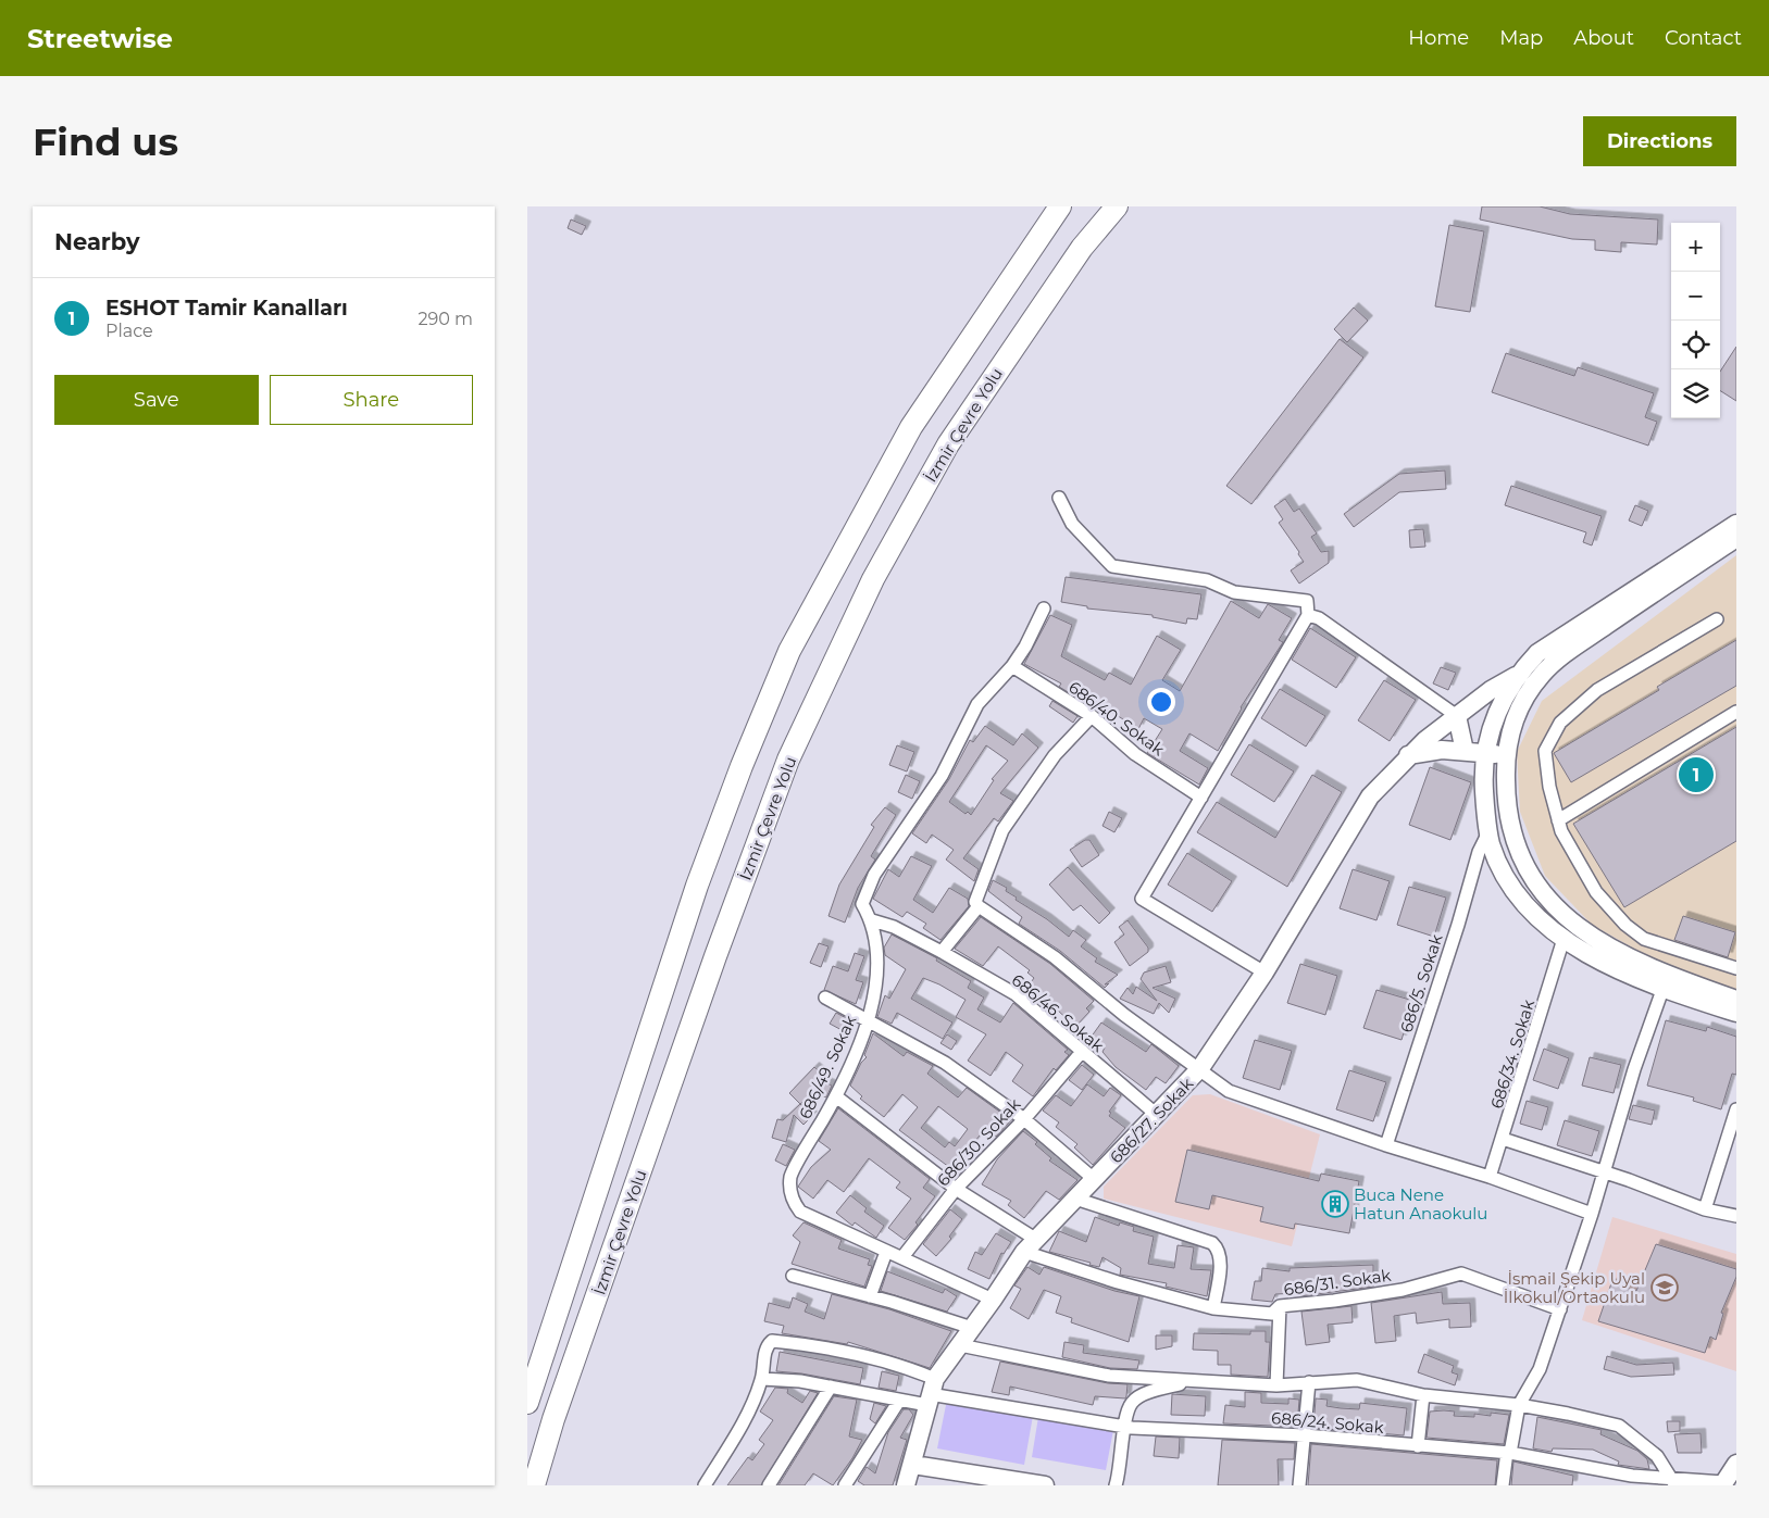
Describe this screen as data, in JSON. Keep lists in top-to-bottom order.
{
  "streets": {
    "highway": ["İzmir Çevre Yolu"],
    "street": [
      "686/40. Sokak",
      "686/5. Sokak",
      "686/46. Sokak",
      "686/34. Sokak",
      "686/49. Sokak",
      "686/27. Sokak",
      "686/30. Sokak",
      "686/31. Sokak",
      "686/24. Sokak"
    ]
  },
  "crossings": [
    ["686/40. Sokak", "686/49. Sokak"],
    ["686/46. Sokak", "686/49. Sokak"],
    ["686/46. Sokak", "686/27. Sokak"],
    ["686/46. Sokak", "686/30. Sokak"],
    ["686/49. Sokak", "686/27. Sokak"],
    ["686/49. Sokak", "686/30. Sokak"],
    ["686/49. Sokak", "686/31. Sokak"],
    ["686/27. Sokak", "686/31. Sokak"],
    ["686/27. Sokak", "686/24. Sokak"],
    ["686/30. Sokak", "686/31. Sokak"]
  ],
  "places": {
    "building": ["Buca Nene Hatun Anaokulu"],
    "school or university": ["İsmail Şekip Uyal İlkokul/Ortaokulu"]
  },
  "page": {
    "header": "Streetwise",
    "nav": [
      "Home",
      "Map",
      "About",
      "Contact"
    ],
    "buttons": [
      "Directions",
      ["Save", "Share"]
    ],
    "title": "Find us",
    "heading": "Nearby",
    "map_buttons": ["+", "−"],
    "list": [
      {
        "mark": "1",
        "name": "ESHOT Tamir Kanalları",
        "note": "Place",
        "value": "290 m"
      }
    ],
    "pins": "1"
  }
}
